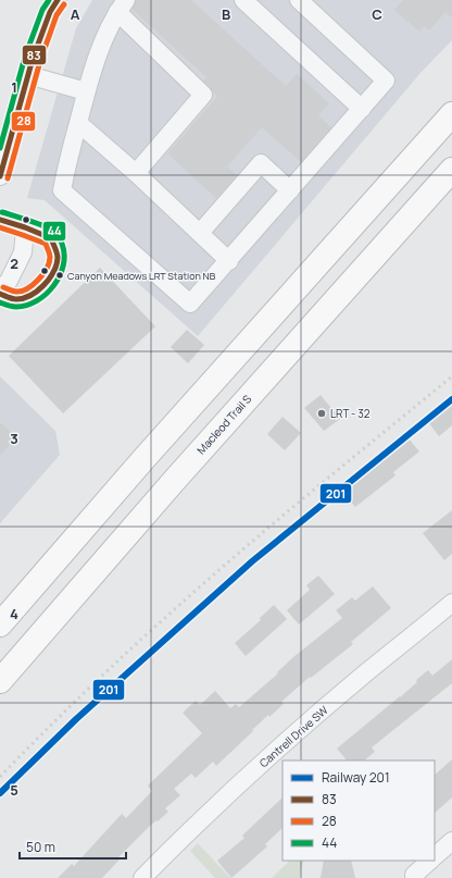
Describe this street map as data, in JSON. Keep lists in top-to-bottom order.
{
  "streets": {
    "highway": ["Macleod Trail S"],
    "street": ["Cantrell Drive SW"]
  },
  "places": ["Canyon Meadows LRT Station NB", "LRT - 32"],
  "lines": [
    "transit line 83",
    "transit line 44",
    "transit line 28",
    "rail line 201"
  ],
  "legend": [
    "Railway 201",
    "83",
    "28",
    "44"
  ],
  "scale_bar": "50 m",
  "grid": {
    "columns": ["A", "B", "C"],
    "rows": [
      "1",
      "2",
      "3",
      "4",
      "5"
    ]
  }
}
